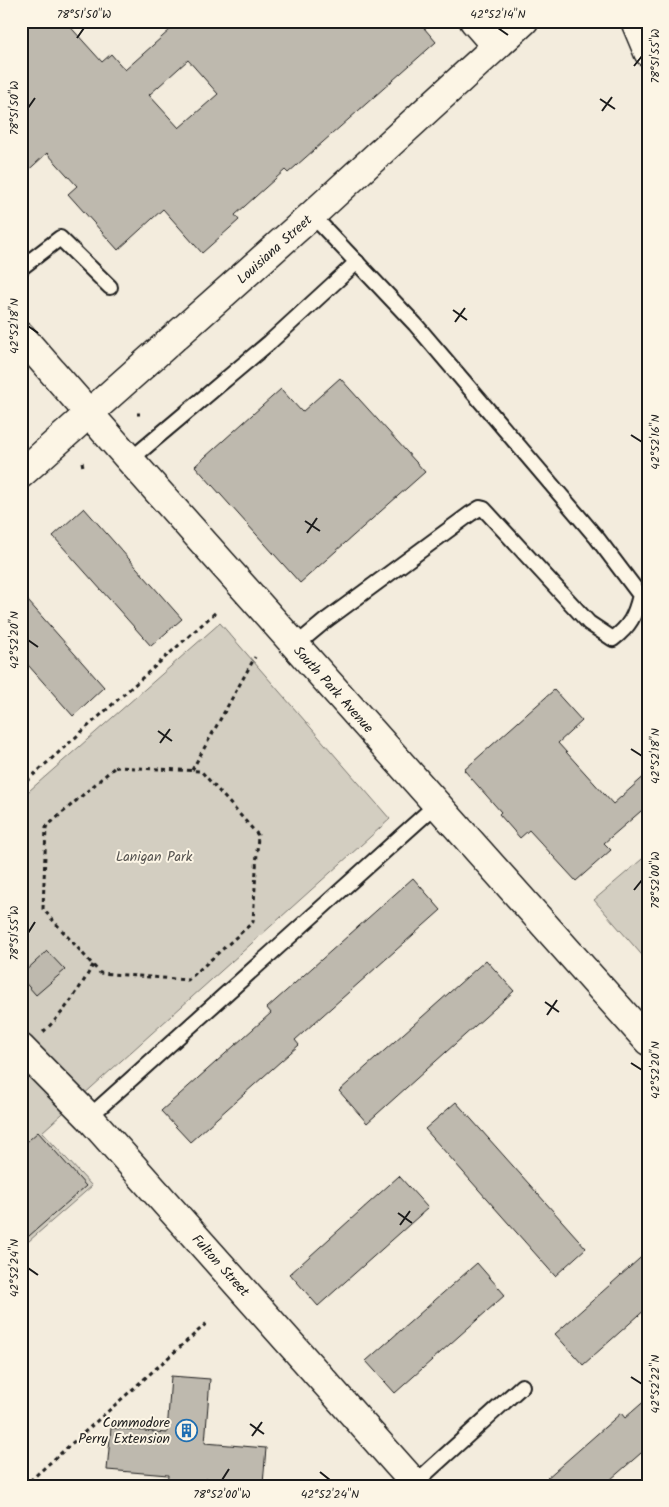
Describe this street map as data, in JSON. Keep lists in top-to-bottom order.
{
  "streets": {
    "street": ["Louisiana Street", "South Park Avenue", "Fulton Street"]
  },
  "crossings": [
    ["Louisiana Street", "South Park Avenue"]
  ],
  "parks": ["Lanigan Park"],
  "places": {
    "building": ["Commodore Perry Extension"]
  },
  "coordinates": [
    "78°51'50\"W",
    "42°52'14\"N",
    "78°51'55\"W",
    "42°52'18\"N",
    "42°52'16\"N",
    "42°52'20\"N",
    "78°52'00\"W",
    "42°52'24\"N",
    "42°52'22\"N"
  ]
}
